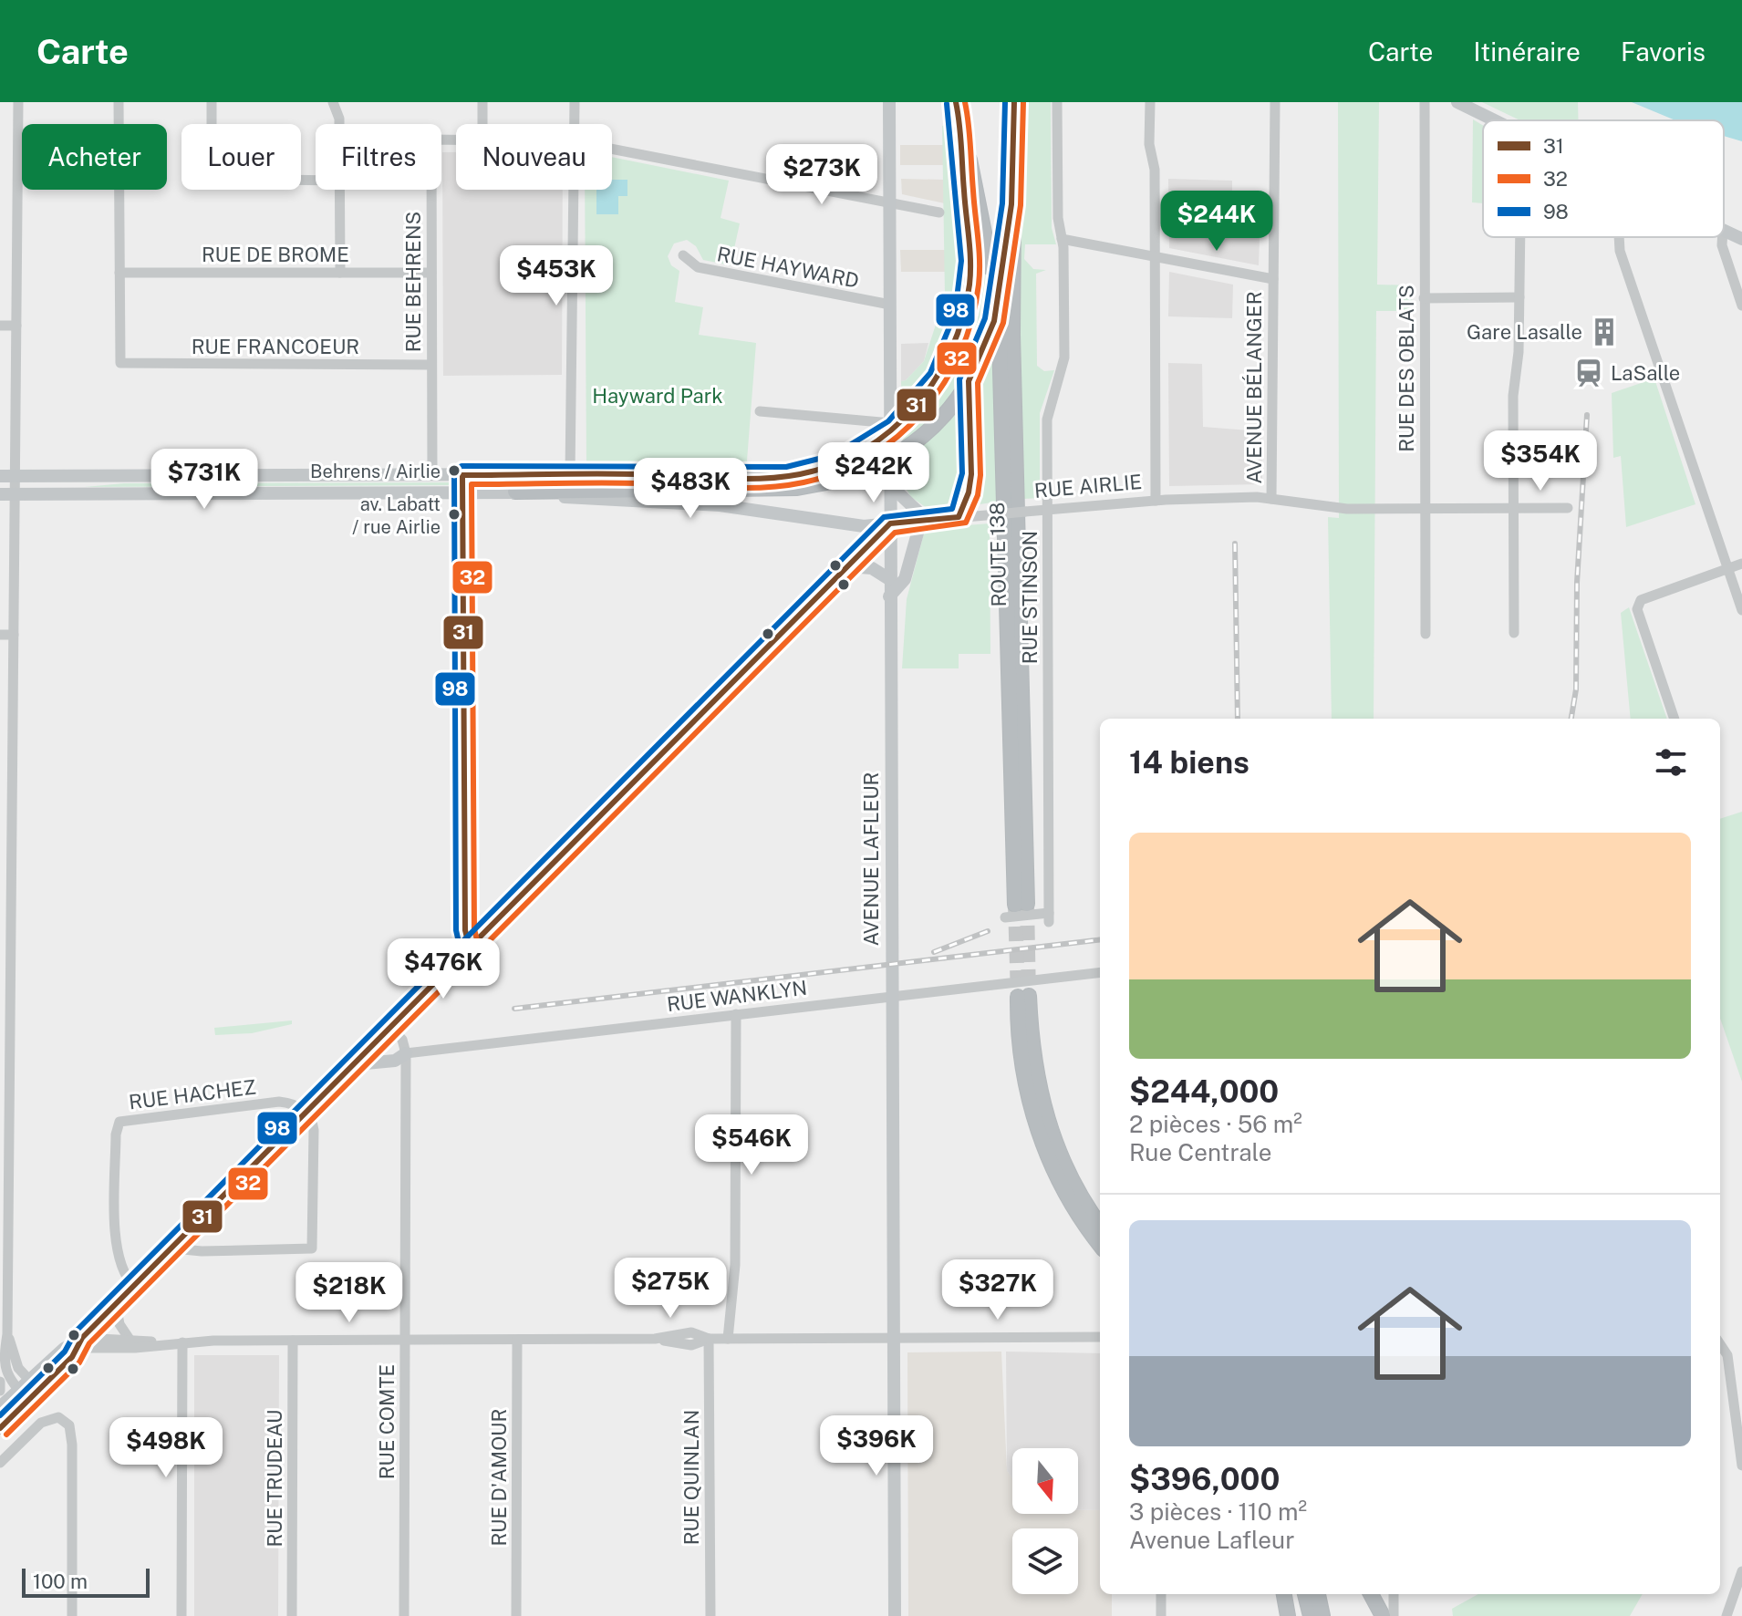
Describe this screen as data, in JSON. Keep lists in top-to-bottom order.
{
  "streets": {
    "highway": ["ROUTE 138"],
    "main road": ["RUE AIRLIE", "AVENUE LAFLEUR"],
    "street": [
      "RUE DE BROME",
      "RUE HAYWARD",
      "RUE BEHRENS",
      "RUE FRANCOEUR",
      "RUE DES OBLATS",
      "AVENUE BÉLANGER",
      "RUE STINSON",
      "RUE WANKLYN",
      "RUE HACHEZ",
      "RUE COMTE",
      "RUE D'AMOUR",
      "RUE QUINLAN",
      "RUE TRUDEAU"
    ]
  },
  "crossings": [
    ["RUE DE BROME", "RUE BEHRENS"],
    ["RUE DE BROME", "RUE FRANCOEUR"],
    ["RUE HAYWARD", "AVENUE LAFLEUR"],
    ["RUE BEHRENS", "RUE FRANCOEUR"],
    ["RUE DES OBLATS", "RUE AIRLIE"],
    ["AVENUE BÉLANGER", "RUE AIRLIE"],
    ["RUE AIRLIE", "RUE STINSON"],
    ["RUE AIRLIE", "AVENUE LAFLEUR"],
    ["AVENUE LAFLEUR", "RUE WANKLYN"],
    ["RUE WANKLYN", "RUE COMTE"]
  ],
  "parks": ["Hayward Park"],
  "places": {
    "building": ["Gare Lasalle"],
    "station": ["LaSalle"],
    "other": ["Behrens / Airlie", "av. Labatt / rue Airlie"]
  },
  "lines": ["transit line 31", "transit line 32", "transit line 98"],
  "legend": ["31", "32", "98"],
  "scale_bar": "100 m",
  "north": "bottom",
  "page": {
    "header": "Carte",
    "nav": ["Carte", "Itinéraire", "Favoris"],
    "chip": [
      "Acheter",
      "Louer",
      "Filtres",
      "Nouveau"
    ],
    "price": [
      "$273K",
      "$244K",
      "$453K",
      "$354K",
      "$242K",
      "$731K",
      "$483K",
      "$476K",
      "$546K",
      "$275K",
      "$327K",
      "$218K",
      "$396K",
      "$498K"
    ],
    "heading": "14 biens",
    "list": [
      {
        "name": "$244,000",
        "note": "2 pièces · 56 m² · Rue Centrale"
      },
      {
        "name": "$396,000",
        "note": "3 pièces · 110 m² · Avenue Lafleur"
      }
    ],
    "scale": "100 m"
  }
}
